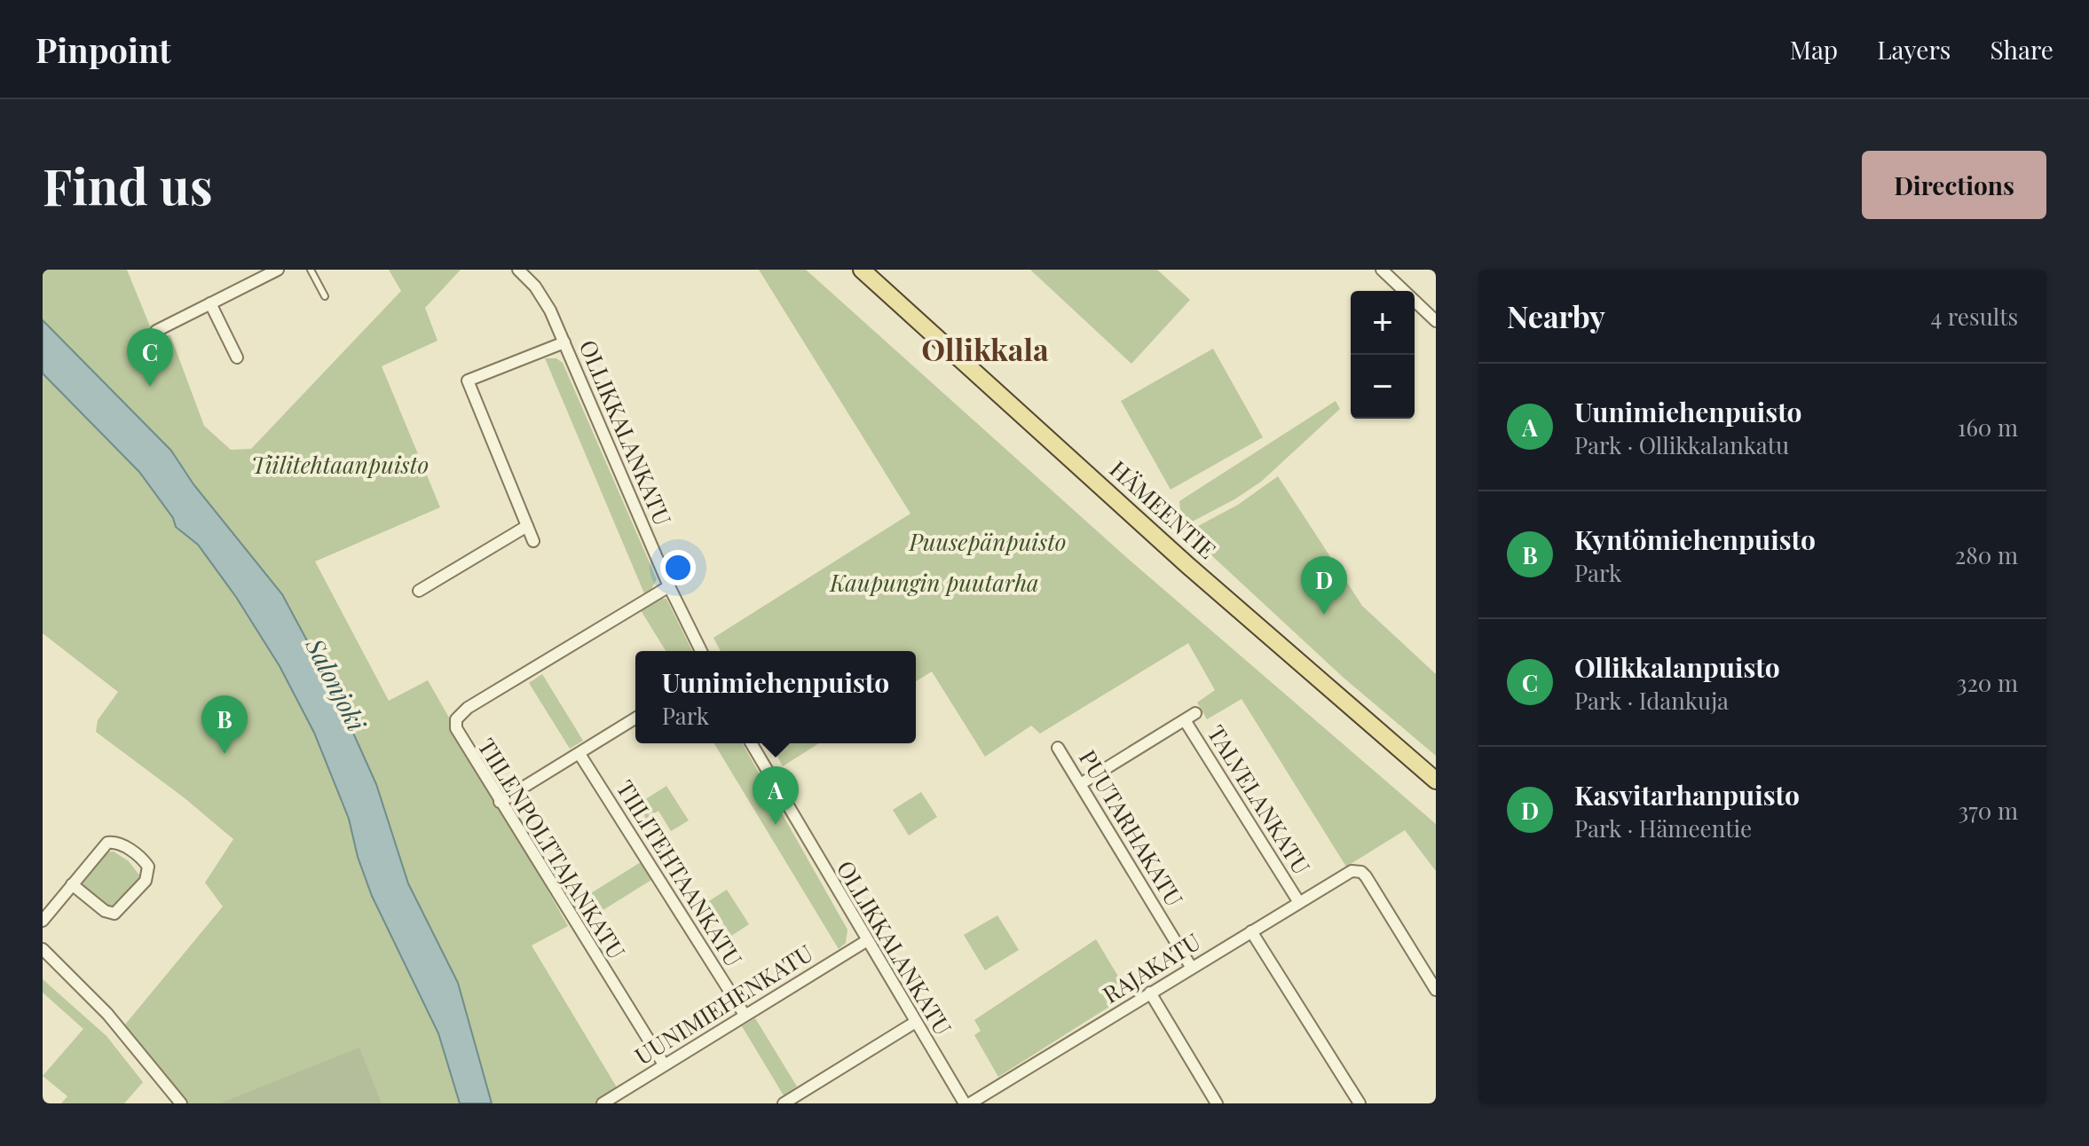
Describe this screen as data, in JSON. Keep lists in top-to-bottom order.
{
  "streets": {
    "main road": ["HÄMEENTIE"],
    "street": [
      "OLLIKKALANKATU",
      "TALVELANKATU",
      "PUUTARHAKATU",
      "TIILENPOLTTAJANKATU",
      "TIILITEHTAANKATU",
      "RAJAKATU",
      "UUNIMIEHENKATU"
    ]
  },
  "crossings": [
    ["OLLIKKALANKATU", "TIILENPOLTTAJANKATU"],
    ["OLLIKKALANKATU", "UUNIMIEHENKATU"],
    ["TALVELANKATU", "PUUTARHAKATU"],
    ["TALVELANKATU", "RAJAKATU"],
    ["PUUTARHAKATU", "RAJAKATU"],
    ["TIILENPOLTTAJANKATU", "UUNIMIEHENKATU"],
    ["TIILITEHTAANKATU", "UUNIMIEHENKATU"]
  ],
  "districts": ["Ollikkala"],
  "water": ["Salonjoki"],
  "parks": ["Tiilitehtaanpuisto", "Puusepänpuisto", "Kaupungin puutarha"],
  "page": {
    "header": "Pinpoint",
    "nav": ["Map", "Layers", "Share"],
    "buttons": "Directions",
    "title": "Find us",
    "heading": ["Nearby", "4 results"],
    "map_buttons": ["+", "−"],
    "pins": [
      "C",
      "D",
      "B",
      "A"
    ],
    "list": [
      {
        "mark": "A",
        "name": "Uunimiehenpuisto",
        "note": "Park · Ollikkalankatu",
        "value": "160 m"
      },
      {
        "mark": "B",
        "name": "Kyntömiehenpuisto",
        "note": "Park",
        "value": "280 m"
      },
      {
        "mark": "C",
        "name": "Ollikkalanpuisto",
        "note": "Park · Idankuja",
        "value": "320 m"
      },
      {
        "mark": "D",
        "name": "Kasvitarhanpuisto",
        "note": "Park · Hämeentie",
        "value": "370 m"
      }
    ],
    "popup": ["Uunimiehenpuisto", "Park"]
  }
}
